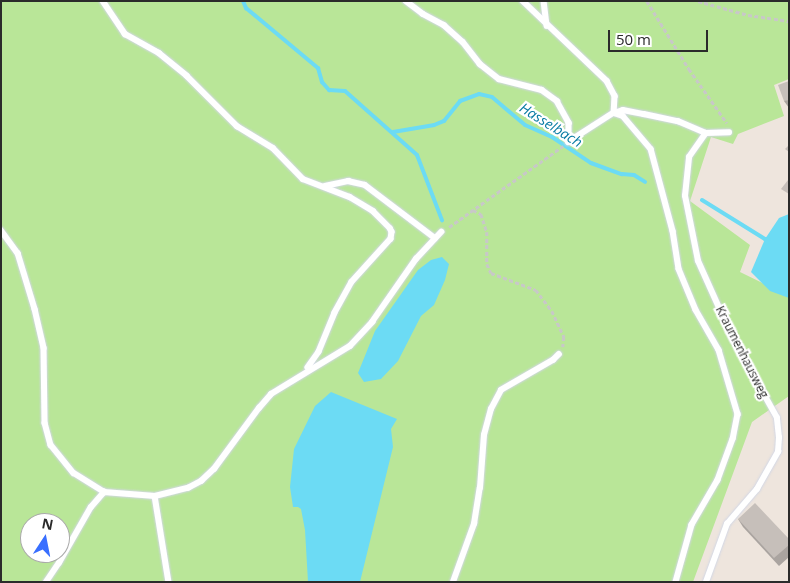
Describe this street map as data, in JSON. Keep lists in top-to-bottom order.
{
  "streets": {
    "lane": ["Kraumenhausweg"]
  },
  "water": ["Hasselbach"],
  "scale_bar": "50 m",
  "north": "top"
}
